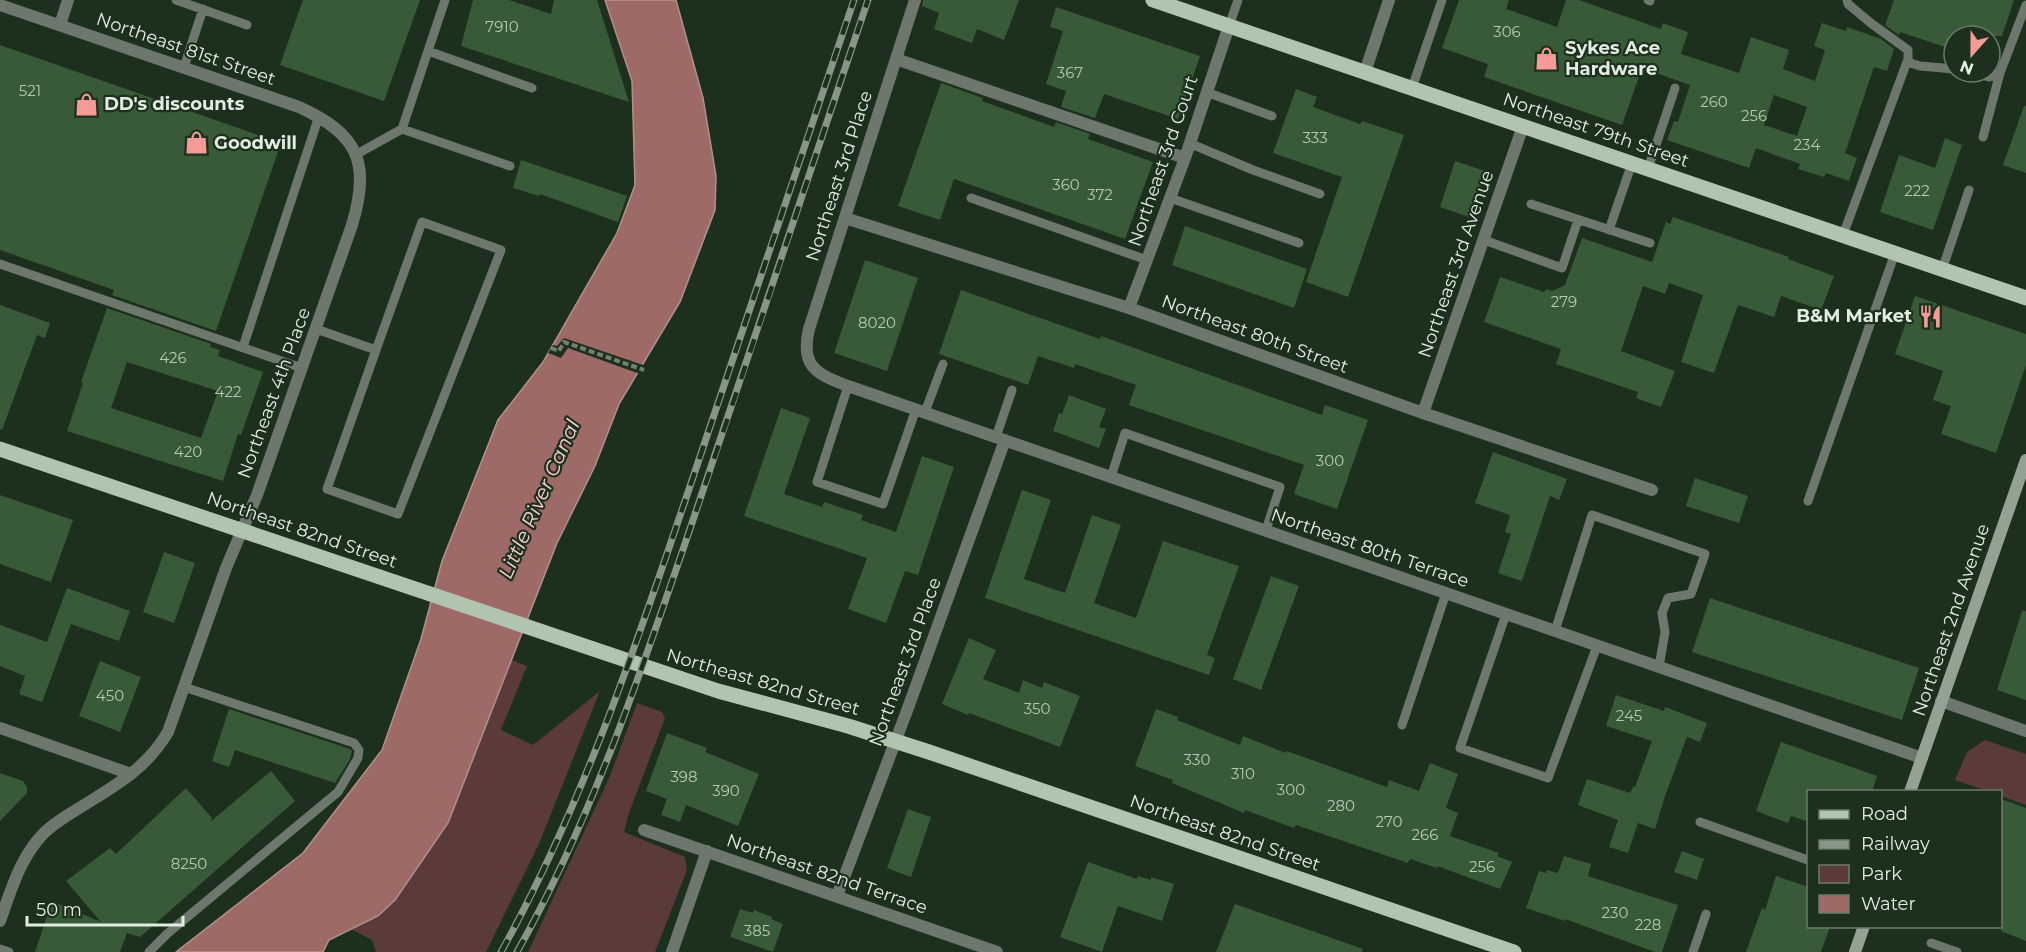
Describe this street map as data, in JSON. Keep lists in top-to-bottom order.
{
  "streets": {
    "main road": ["Northeast 79th Street", "Northeast 82nd Street", "Northeast 2nd Avenue"],
    "street": [
      "Northeast 81st Street",
      "Northeast 3rd Court",
      "Northeast 3rd Place",
      "Northeast 3rd Avenue",
      "Northeast 80th Street",
      "Northeast 4th Place",
      "Northeast 80th Terrace",
      "Northeast 82nd Terrace"
    ]
  },
  "crossings": [
    ["Northeast 81st Street", "Northeast 4th Place"],
    ["Northeast 79th Street", "Northeast 3rd Court"],
    ["Northeast 79th Street", "Northeast 3rd Avenue"],
    ["Northeast 3rd Court", "Northeast 80th Street"],
    ["Northeast 3rd Place", "Northeast 80th Street"],
    ["Northeast 3rd Place", "Northeast 82nd Street"],
    ["Northeast 3rd Place", "Northeast 80th Terrace"],
    ["Northeast 3rd Place", "Northeast 82nd Terrace"],
    ["Northeast 3rd Avenue", "Northeast 80th Street"],
    ["Northeast 4th Place", "Northeast 82nd Street"],
    ["Northeast 80th Terrace", "Northeast 2nd Avenue"]
  ],
  "water": ["Little River Canal"],
  "places": {
    "shop": ["Sykes Ace Hardware", "DD's discounts", "Goodwill"],
    "restaurant": ["B&M Market"]
  },
  "house_numbers": [
    "7910",
    "306",
    "367",
    "521",
    "260",
    "256",
    "333",
    "234",
    "360",
    "222",
    "372",
    "279",
    "8020",
    "426",
    "422",
    "420",
    "300",
    "450",
    "350",
    "245",
    "330",
    "310",
    "398",
    "300",
    "390",
    "280",
    "270",
    "266",
    "8250",
    "256",
    "230",
    "228",
    "385"
  ],
  "legend": [
    "Road",
    "Railway",
    "Park",
    "Water"
  ],
  "scale_bar": "50 m",
  "north": "bottom"
}
